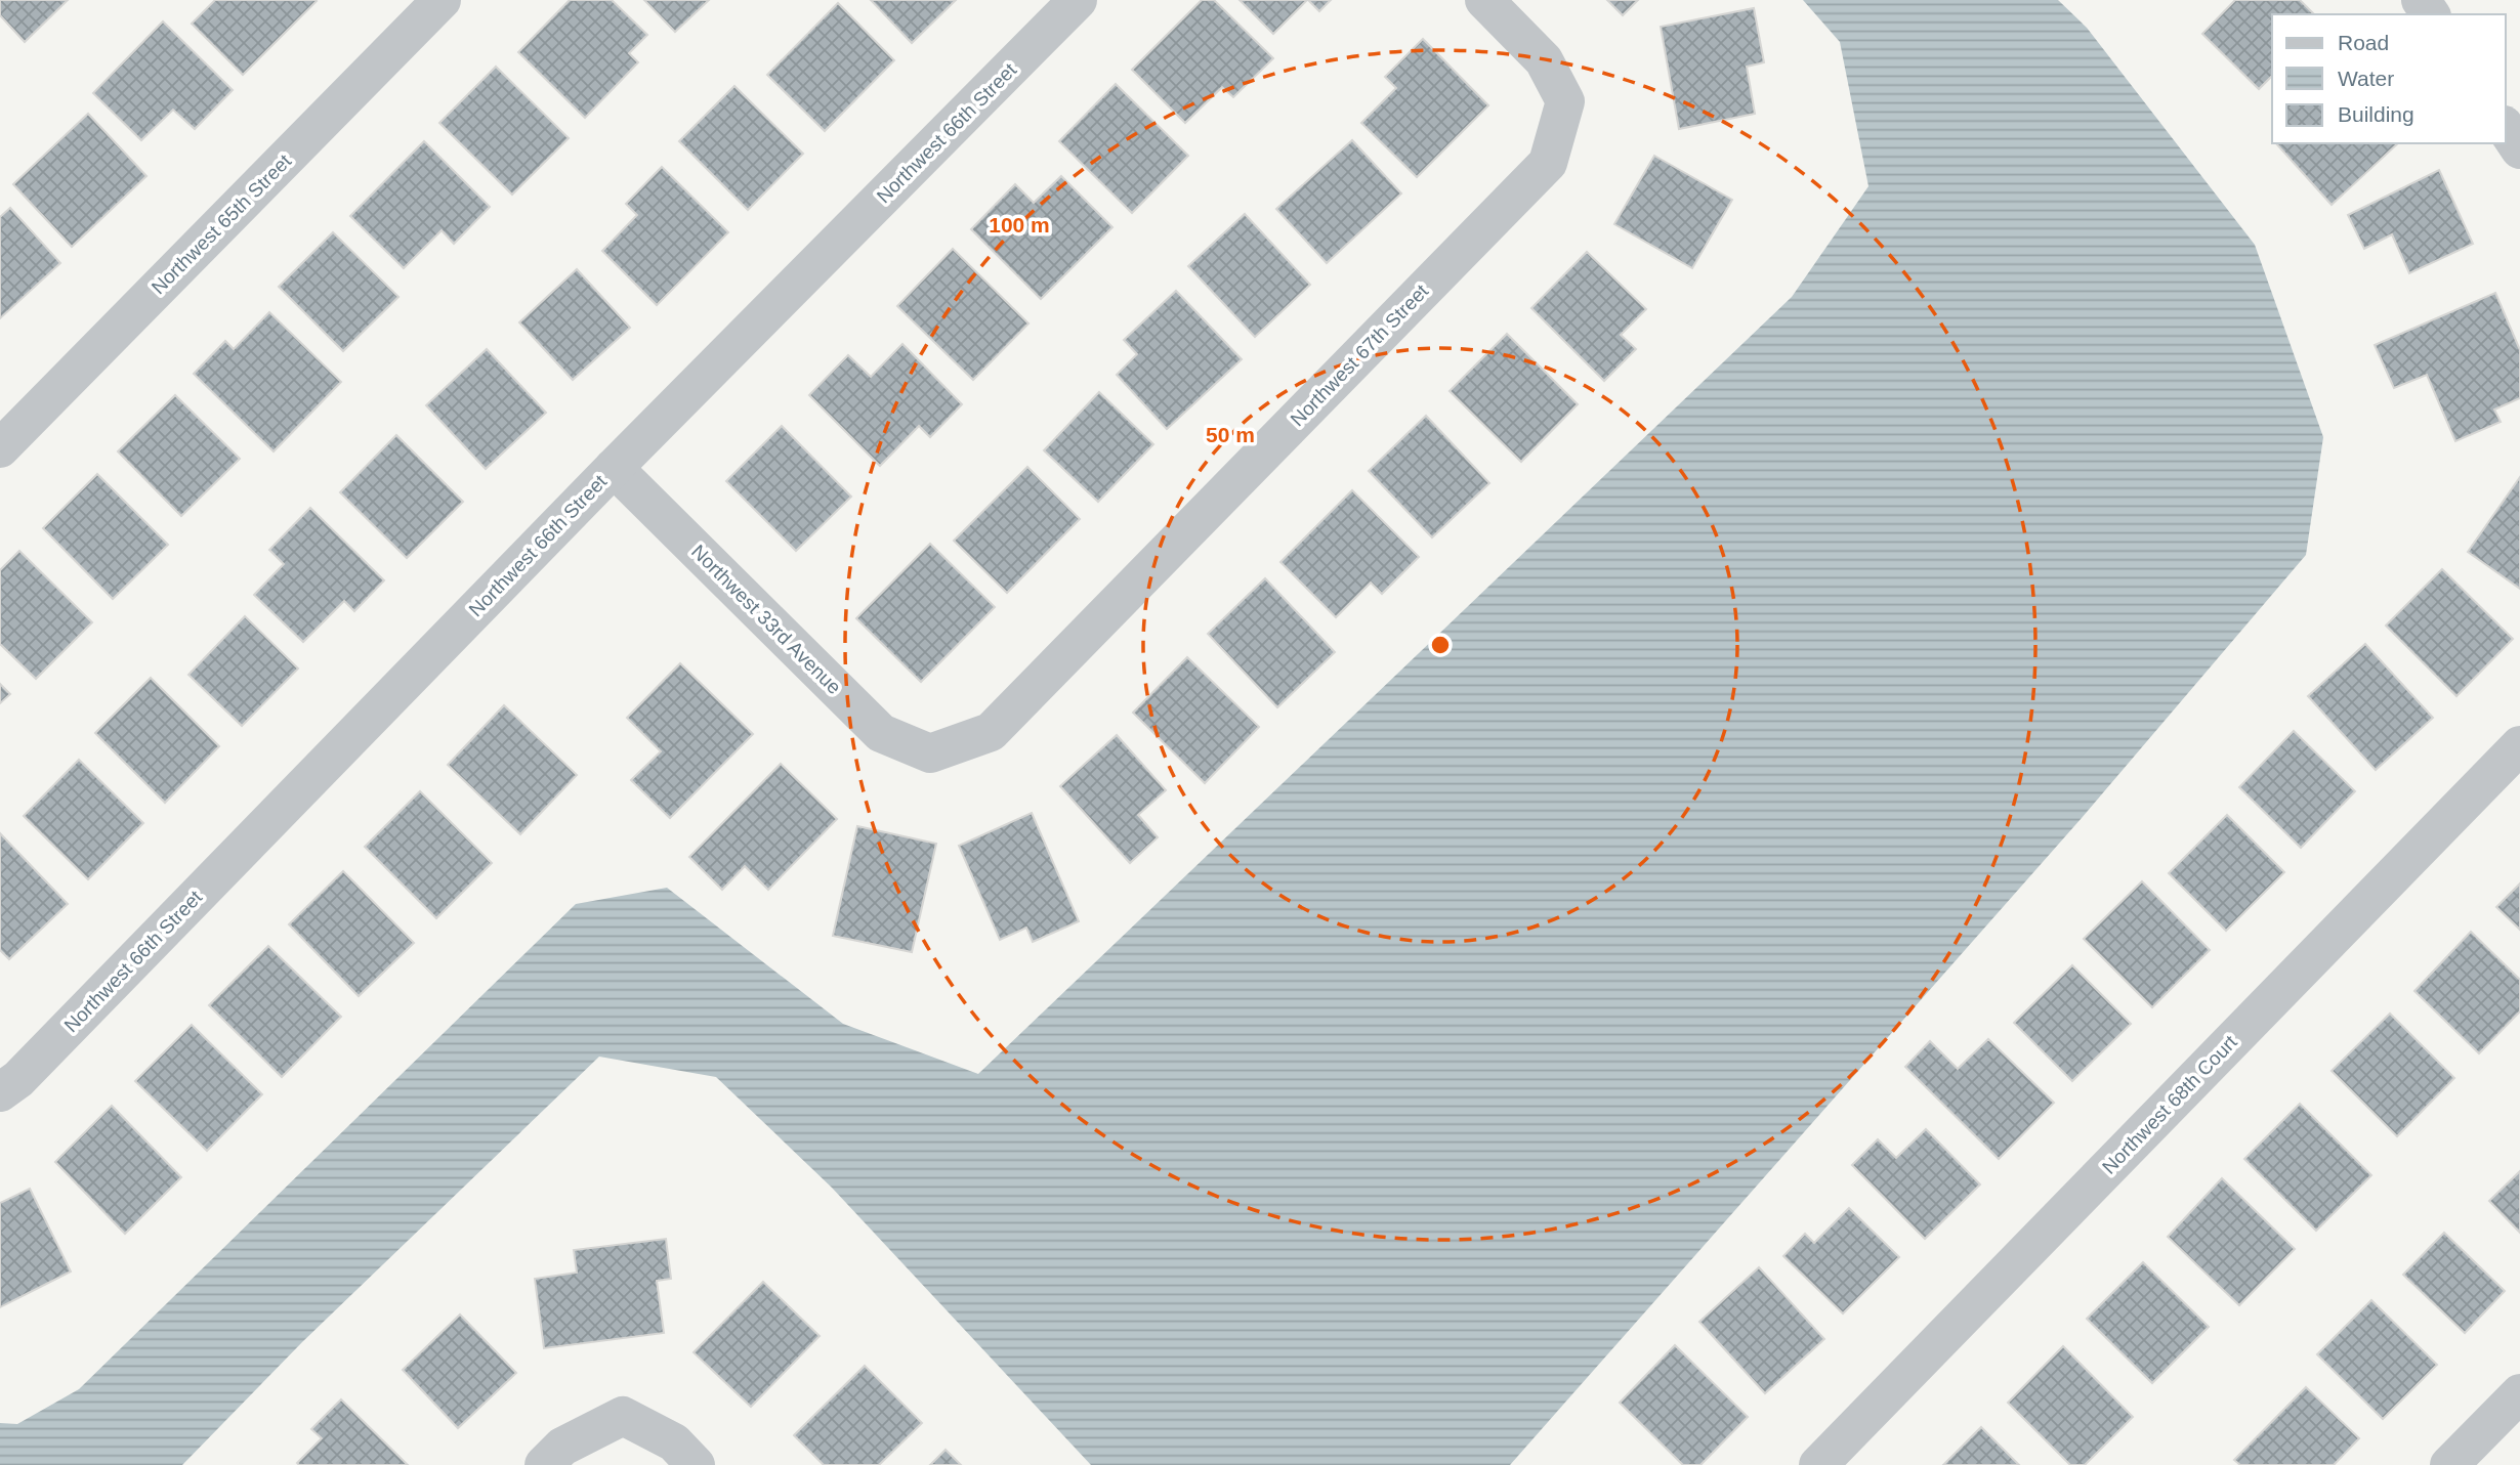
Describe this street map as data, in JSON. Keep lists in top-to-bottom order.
{
  "streets": {
    "street": [
      "Northwest 66th Street",
      "Northwest 65th Street",
      "Northwest 67th Street",
      "Northwest 33rd Avenue",
      "Northwest 68th Court"
    ]
  },
  "crossings": [
    ["Northwest 66th Street", "Northwest 33rd Avenue"],
    ["Northwest 67th Street", "Northwest 33rd Avenue"]
  ],
  "legend": ["Road", "Water", "Building"],
  "rings": ["100 m", "50 m"]
}
